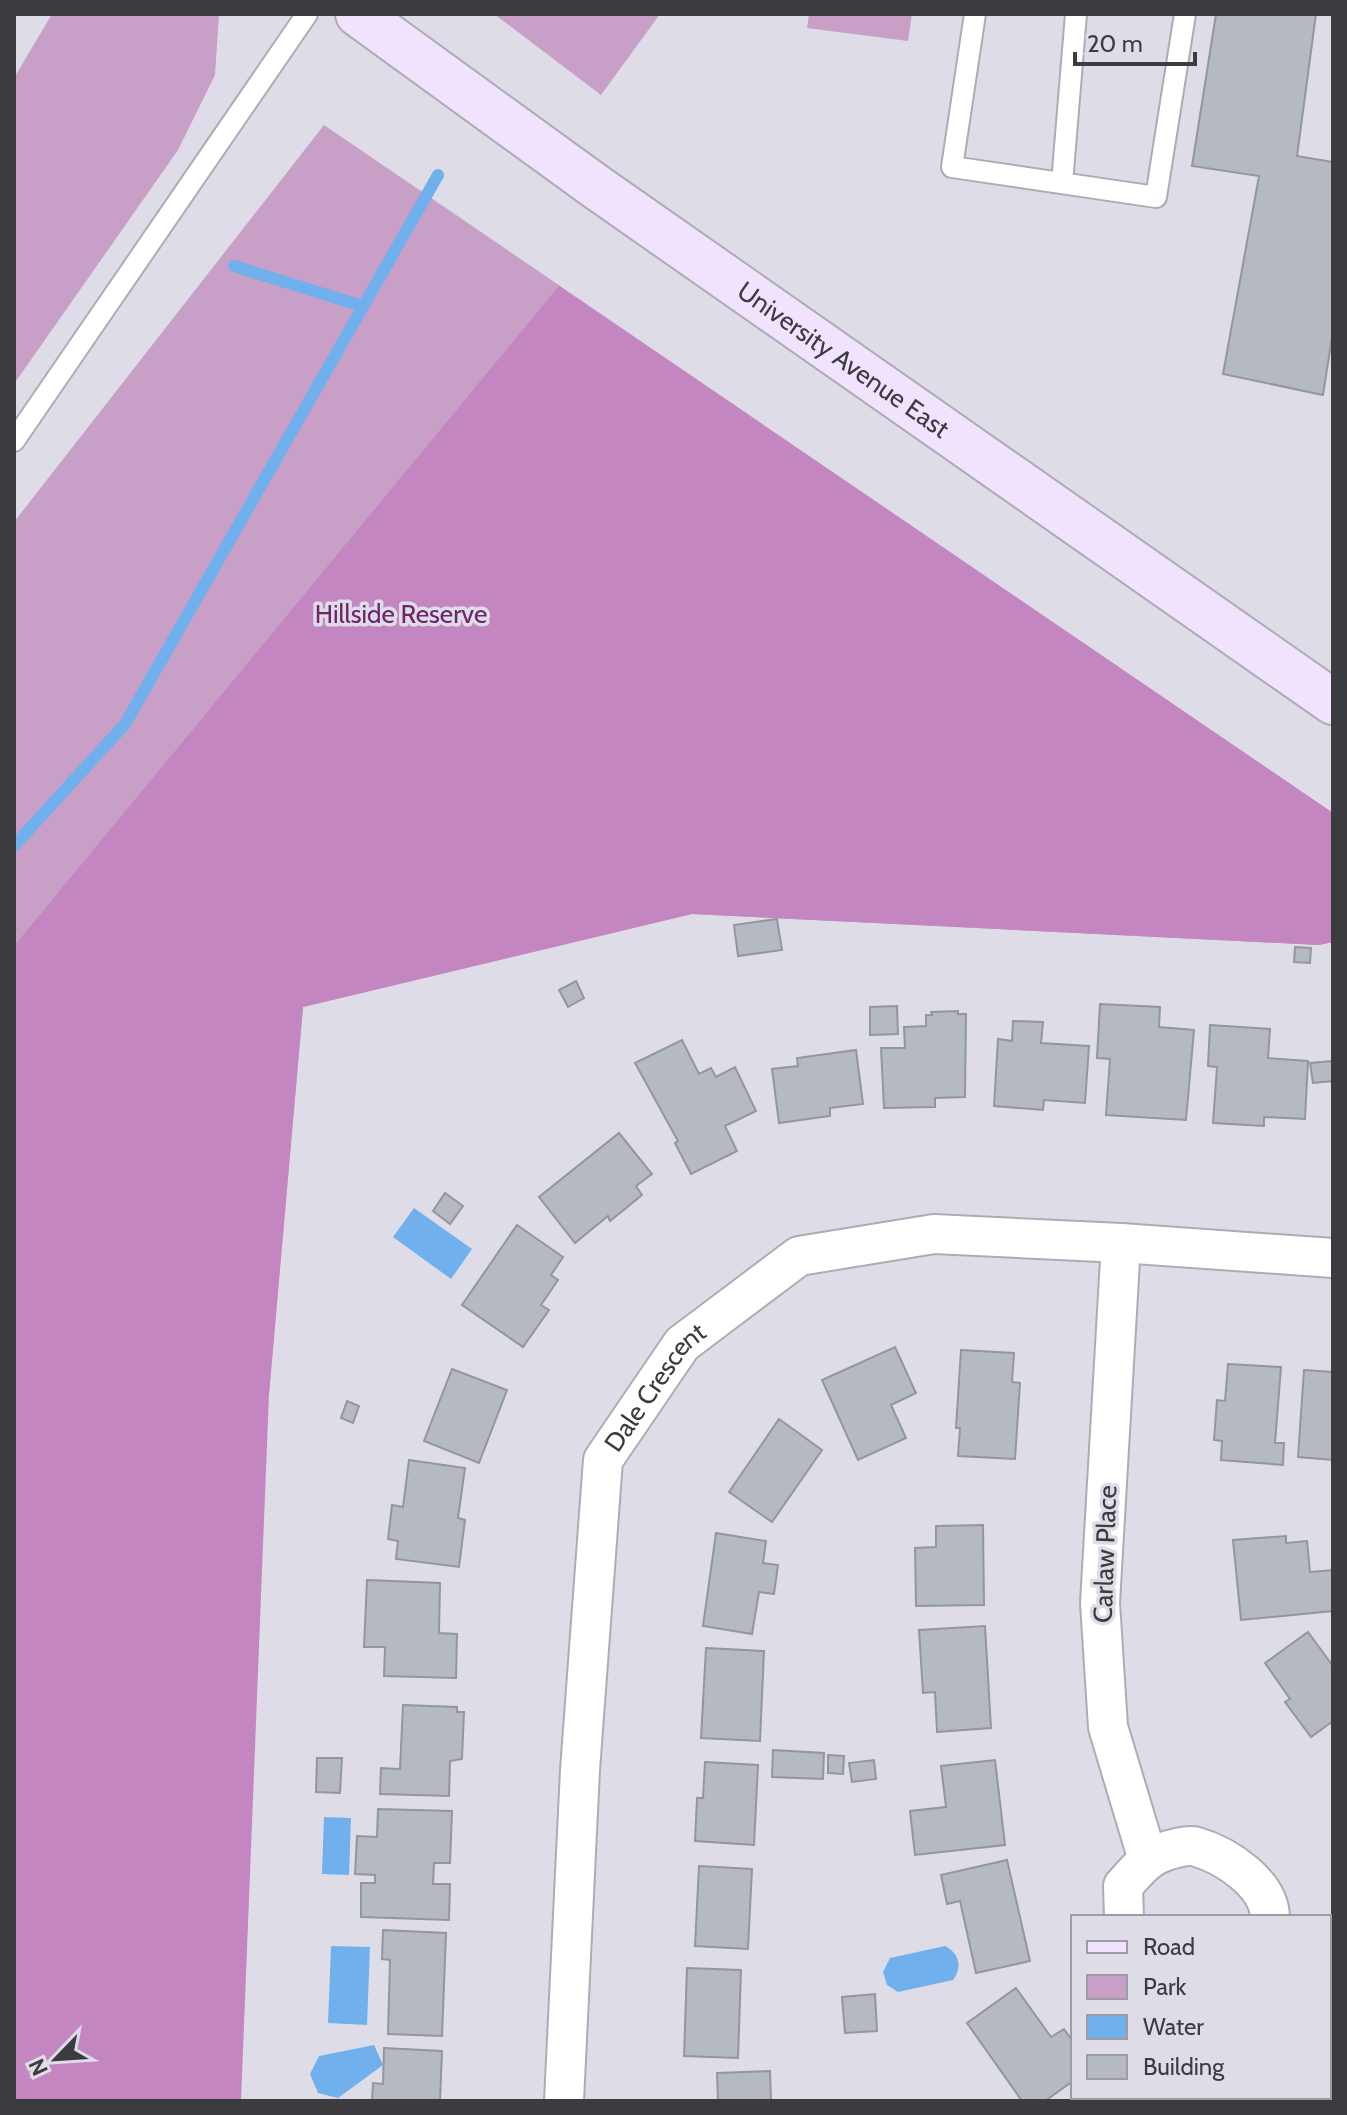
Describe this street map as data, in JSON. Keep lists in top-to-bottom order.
{
  "streets": {
    "main road": ["University Avenue East"],
    "street": ["Dale Crescent", "Carlaw Place"]
  },
  "crossings": [
    ["Dale Crescent", "Carlaw Place"]
  ],
  "parks": ["Hillside Reserve"],
  "legend": [
    "Road",
    "Park",
    "Water",
    "Building"
  ],
  "scale_bar": "20 m",
  "north": "bottom left"
}
